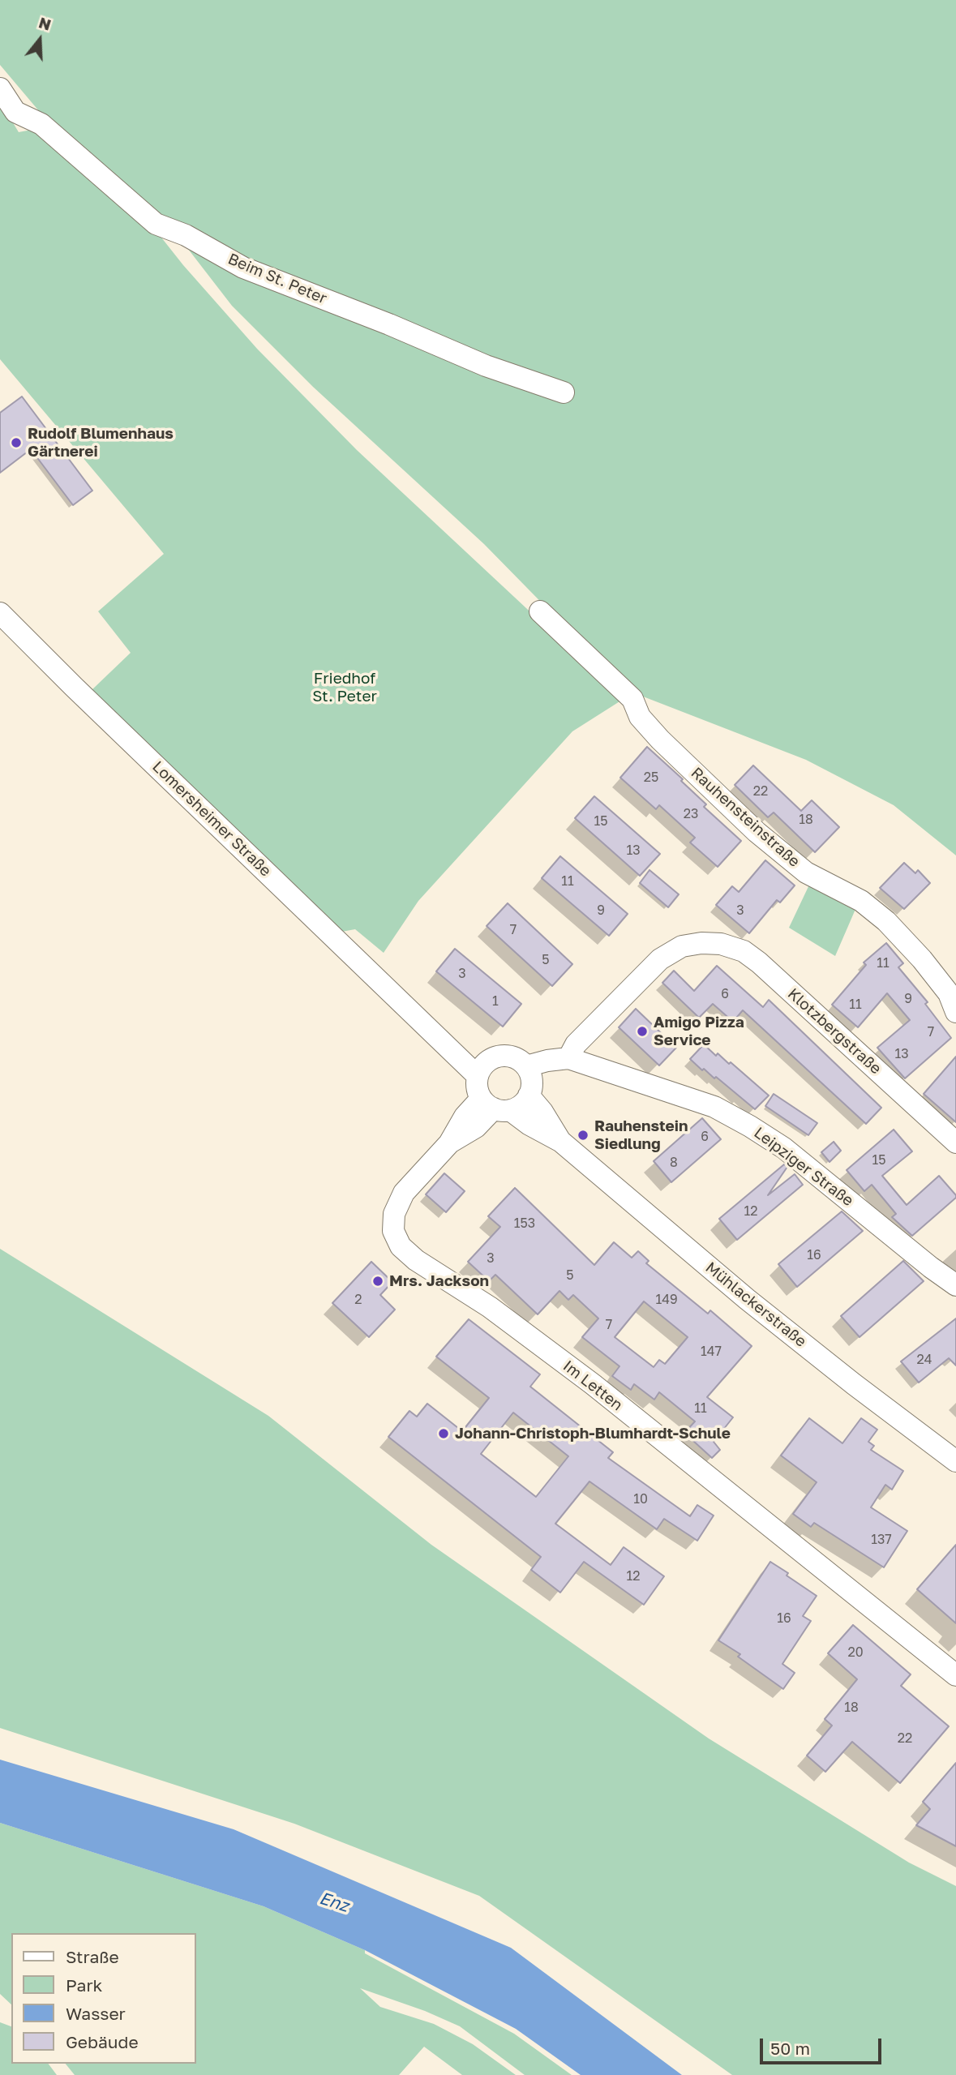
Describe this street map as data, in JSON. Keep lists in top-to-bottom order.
{
  "streets": {
    "street": [
      "Beim St. Peter",
      "Rauhensteinstraße",
      "Lomersheimer Straße",
      "Klotzbergstraße",
      "Leipziger Straße",
      "Mühlackerstraße",
      "Im Letten"
    ]
  },
  "crossings": [
    ["Lomersheimer Straße", "Mühlackerstraße"],
    ["Lomersheimer Straße", "Im Letten"],
    ["Klotzbergstraße", "Leipziger Straße"],
    ["Mühlackerstraße", "Im Letten"]
  ],
  "water": ["Enz"],
  "parks": ["Friedhof St. Peter"],
  "places": [
    "Rudolf Blumenhaus Gärtnerei",
    "Amigo Pizza Service",
    "Rauhenstein Siedlung",
    "Mrs. Jackson",
    "Johann-Christoph-Blumhardt-Schule"
  ],
  "house_numbers": [
    "25",
    "22",
    "23",
    "18",
    "15",
    "13",
    "11",
    "9",
    "3",
    "7",
    "5",
    "11",
    "3",
    "6",
    "9",
    "1",
    "11",
    "7",
    "13",
    "6",
    "15",
    "8",
    "12",
    "153",
    "16",
    "3",
    "5",
    "2",
    "149",
    "7",
    "147",
    "24",
    "11",
    "10",
    "137",
    "12",
    "16",
    "20",
    "18",
    "22"
  ],
  "legend": [
    "Straße",
    "Park",
    "Wasser",
    "Gebäude"
  ],
  "scale_bar": "50 m",
  "north": "top"
}
